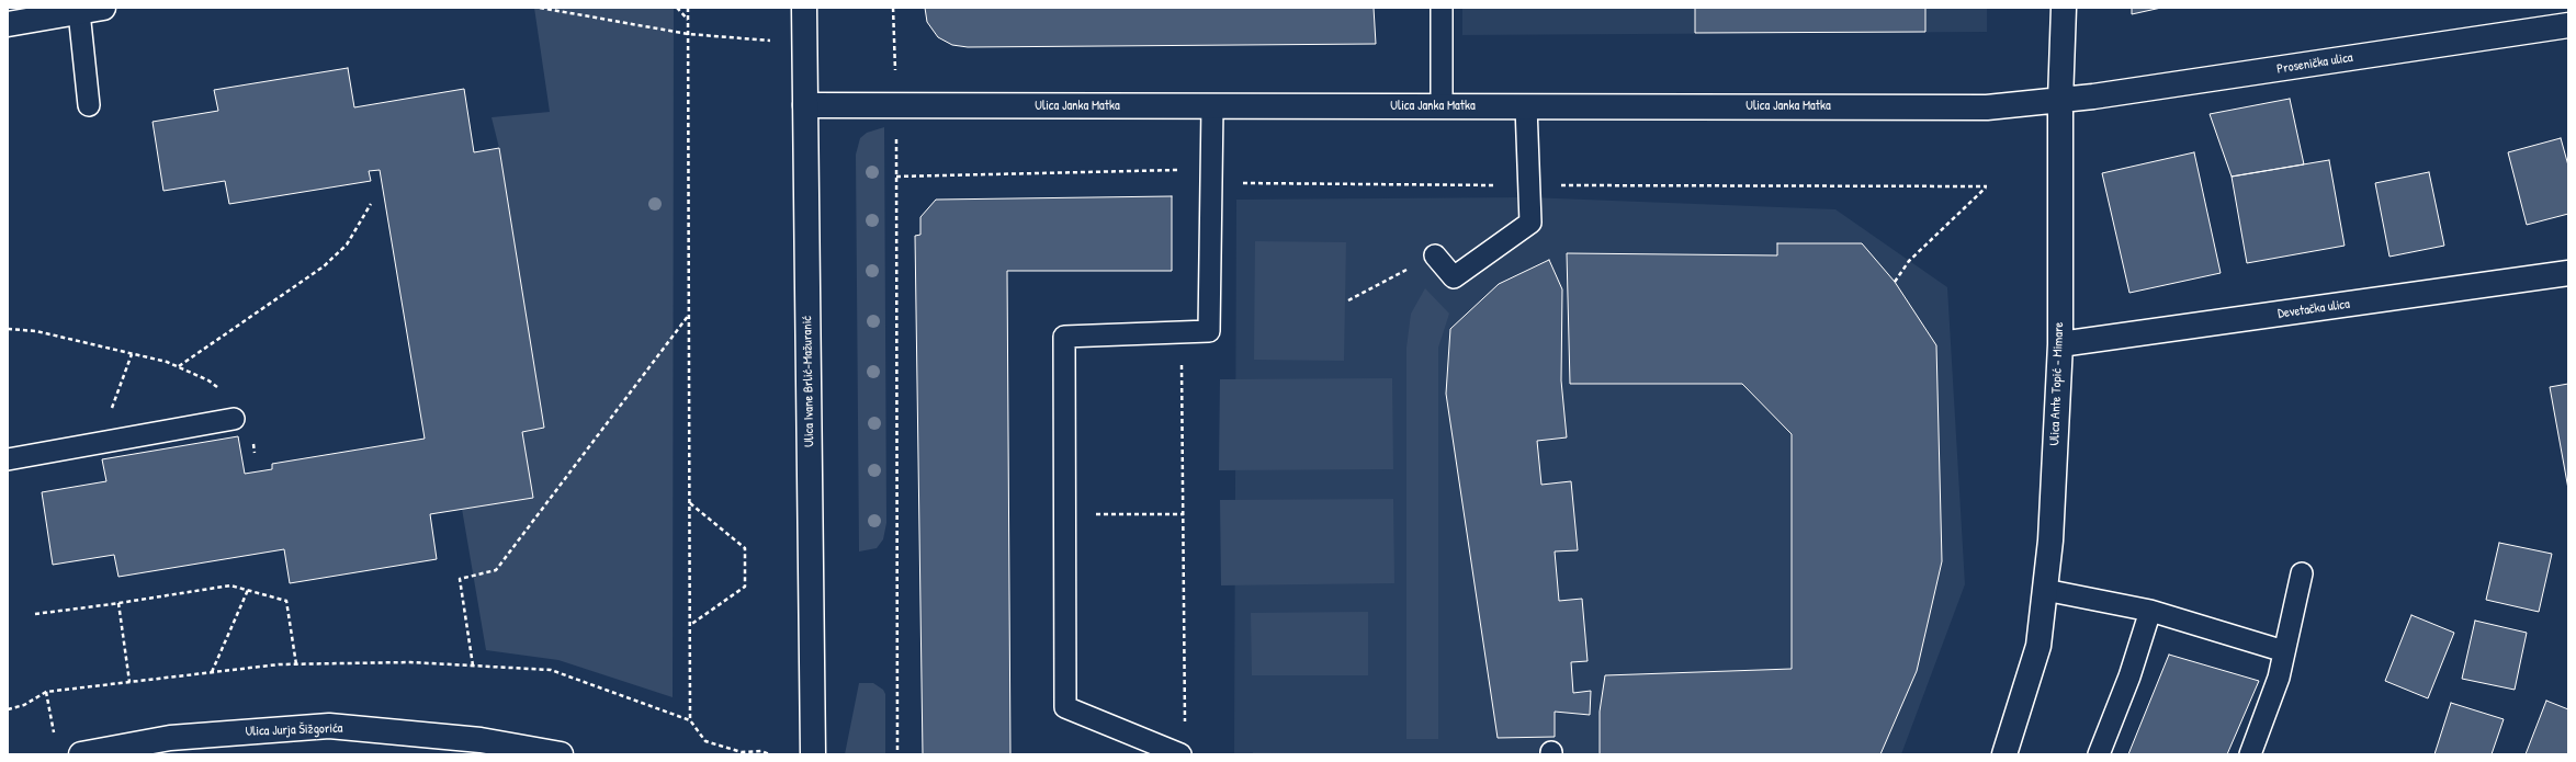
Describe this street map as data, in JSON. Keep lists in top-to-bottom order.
{
  "streets": {
    "street": [
      "Prosenička ulica",
      "Ulica Janka Matka",
      "Devetačka ulica",
      "Ulica Ivane Brlić-Mažuranić",
      "Ulica Ante Topić - Mimare",
      "Ulica Jurja Šižgorića"
    ]
  },
  "crossings": [
    ["Prosenička ulica", "Ulica Janka Matka"],
    ["Prosenička ulica", "Ulica Ante Topić - Mimare"],
    ["Ulica Janka Matka", "Ulica Ivane Brlić-Mažuranić"],
    ["Ulica Janka Matka", "Ulica Ante Topić - Mimare"],
    ["Devetačka ulica", "Ulica Ante Topić - Mimare"]
  ]
}
